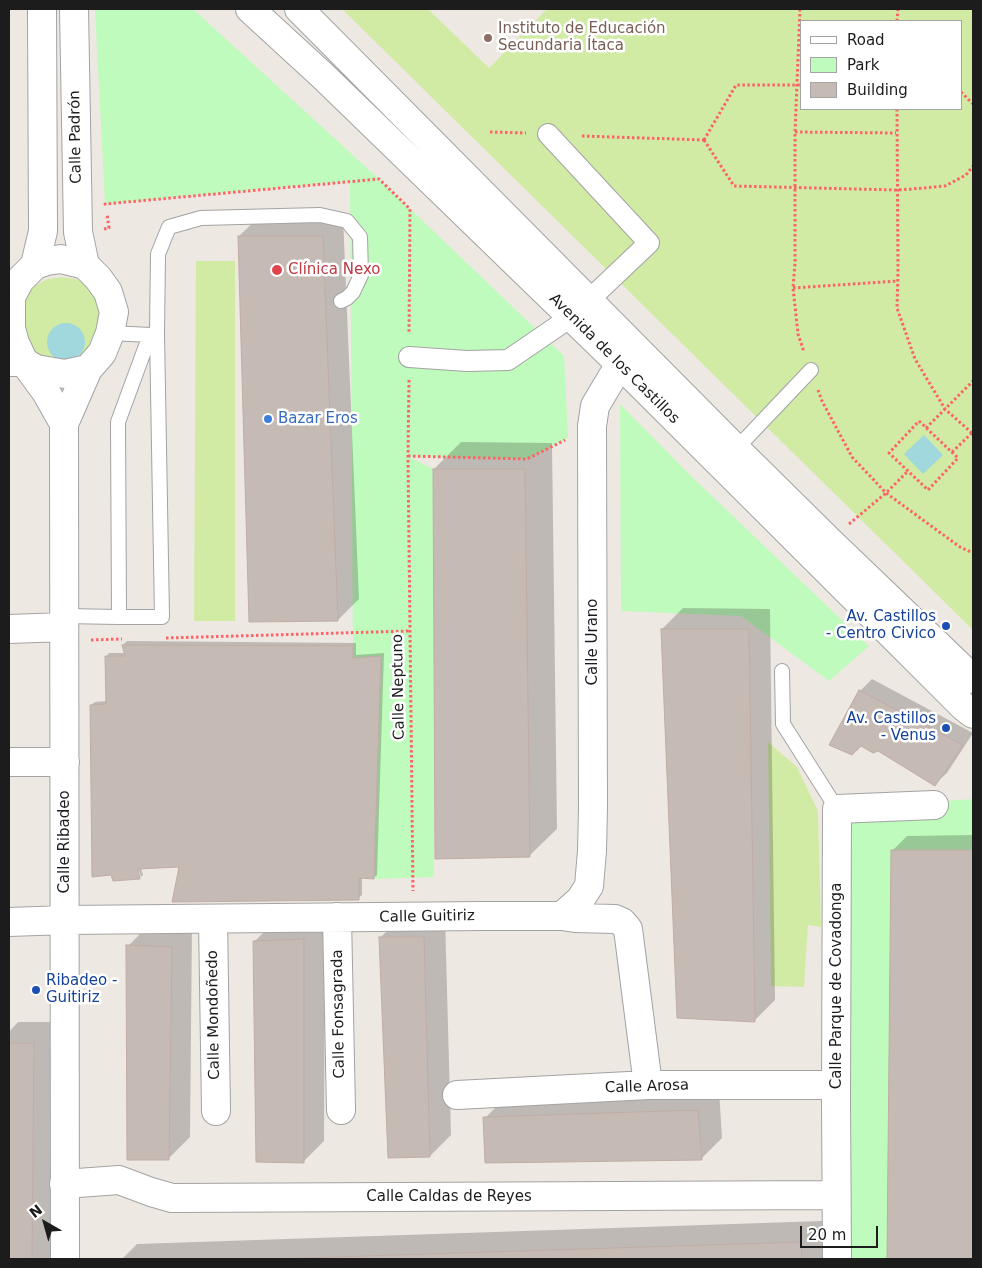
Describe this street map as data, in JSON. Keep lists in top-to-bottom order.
{
  "streets": {
    "street": [
      "Calle Padrón",
      "Avenida de los Castillos",
      "Calle Urano",
      "Calle Ribadeo",
      "Calle Guitiriz",
      "Calle Parque de Covadonga",
      "Calle Fonsagrada",
      "Calle Mondoñedo",
      "Calle Arosa",
      "Calle Caldas de Reyes"
    ],
    "path": ["Calle Neptuno"]
  },
  "crossings": [
    ["Calle Padrón", "Calle Ribadeo"],
    ["Avenida de los Castillos", "Calle Urano"],
    ["Calle Urano", "Calle Guitiriz"],
    ["Calle Neptuno", "Calle Guitiriz"],
    ["Calle Ribadeo", "Calle Guitiriz"],
    ["Calle Ribadeo", "Calle Caldas de Reyes"],
    ["Calle Guitiriz", "Calle Fonsagrada"],
    ["Calle Guitiriz", "Calle Mondoñedo"],
    ["Calle Parque de Covadonga", "Calle Arosa"],
    ["Calle Parque de Covadonga", "Calle Caldas de Reyes"]
  ],
  "places": [
    "Instituto de Educación Secundaria Ítaca",
    "Clínica Nexo",
    "Bazar Eros",
    "Av. Castillos - Centro Civico",
    "Av. Castillos - Venus",
    "Ribadeo - Guitiriz"
  ],
  "legend": ["Road", "Park", "Building"],
  "scale_bar": "20 m",
  "north": "top left"
}
